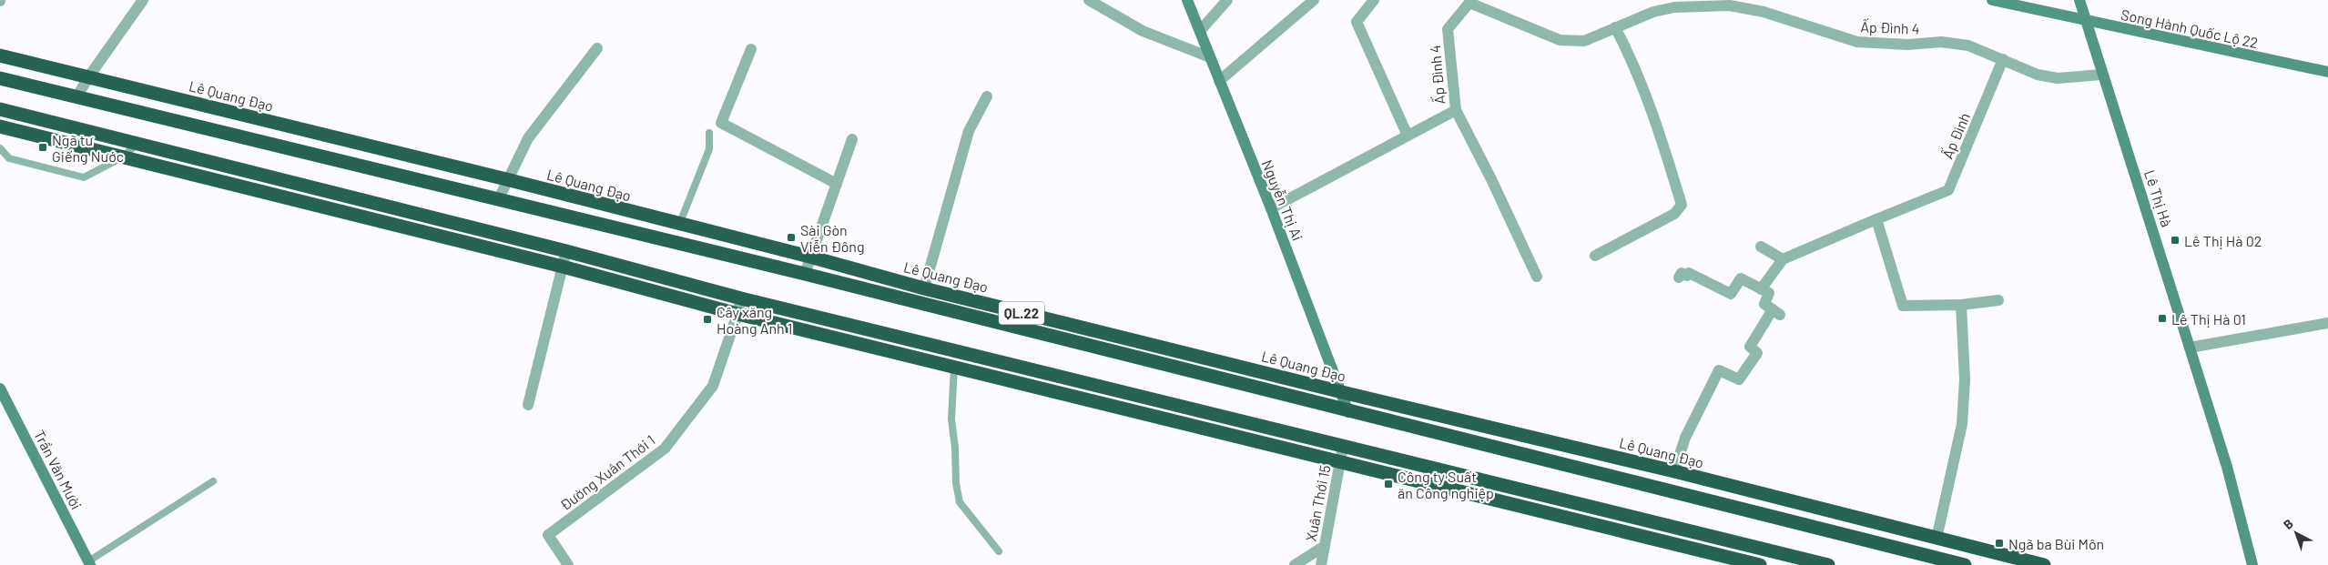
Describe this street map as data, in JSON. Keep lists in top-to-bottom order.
{
  "streets": {
    "highway": ["Lê Quang Đạo", "QL.22"],
    "street": [
      "Ấp Đình 4",
      "Song Hành Quốc Lộ 22",
      "Ấp Đình",
      "Lê Thị Hà",
      "Nguyễn Thị Ai",
      "Trần Văn Mười",
      "Đường Xuân Thới 1",
      "Xuân Thới 15"
    ]
  },
  "crossings": [
    ["Ấp Đình 4", "Ấp Đình"],
    ["Ấp Đình 4", "Lê Thị Hà"],
    ["Ấp Đình 4", "Nguyễn Thị Ai"],
    ["Song Hành Quốc Lộ 22", "Lê Thị Hà"],
    ["Lê Quang Đạo", "Nguyễn Thị Ai"],
    ["Nguyễn Thị Ai", "QL.22"]
  ],
  "places": {
    "transit": [
      "Ngã tư Giếng Nước",
      "Sài Gòn Viễn Đông",
      "Lê Thị Hà 02",
      "Lê Thị Hà 01",
      "Cây xăng Hoàng Anh 1",
      "Công ty Suất ăn Công nghiệp",
      "Ngã ba Bùi Môn"
    ]
  },
  "north": "top left"
}
